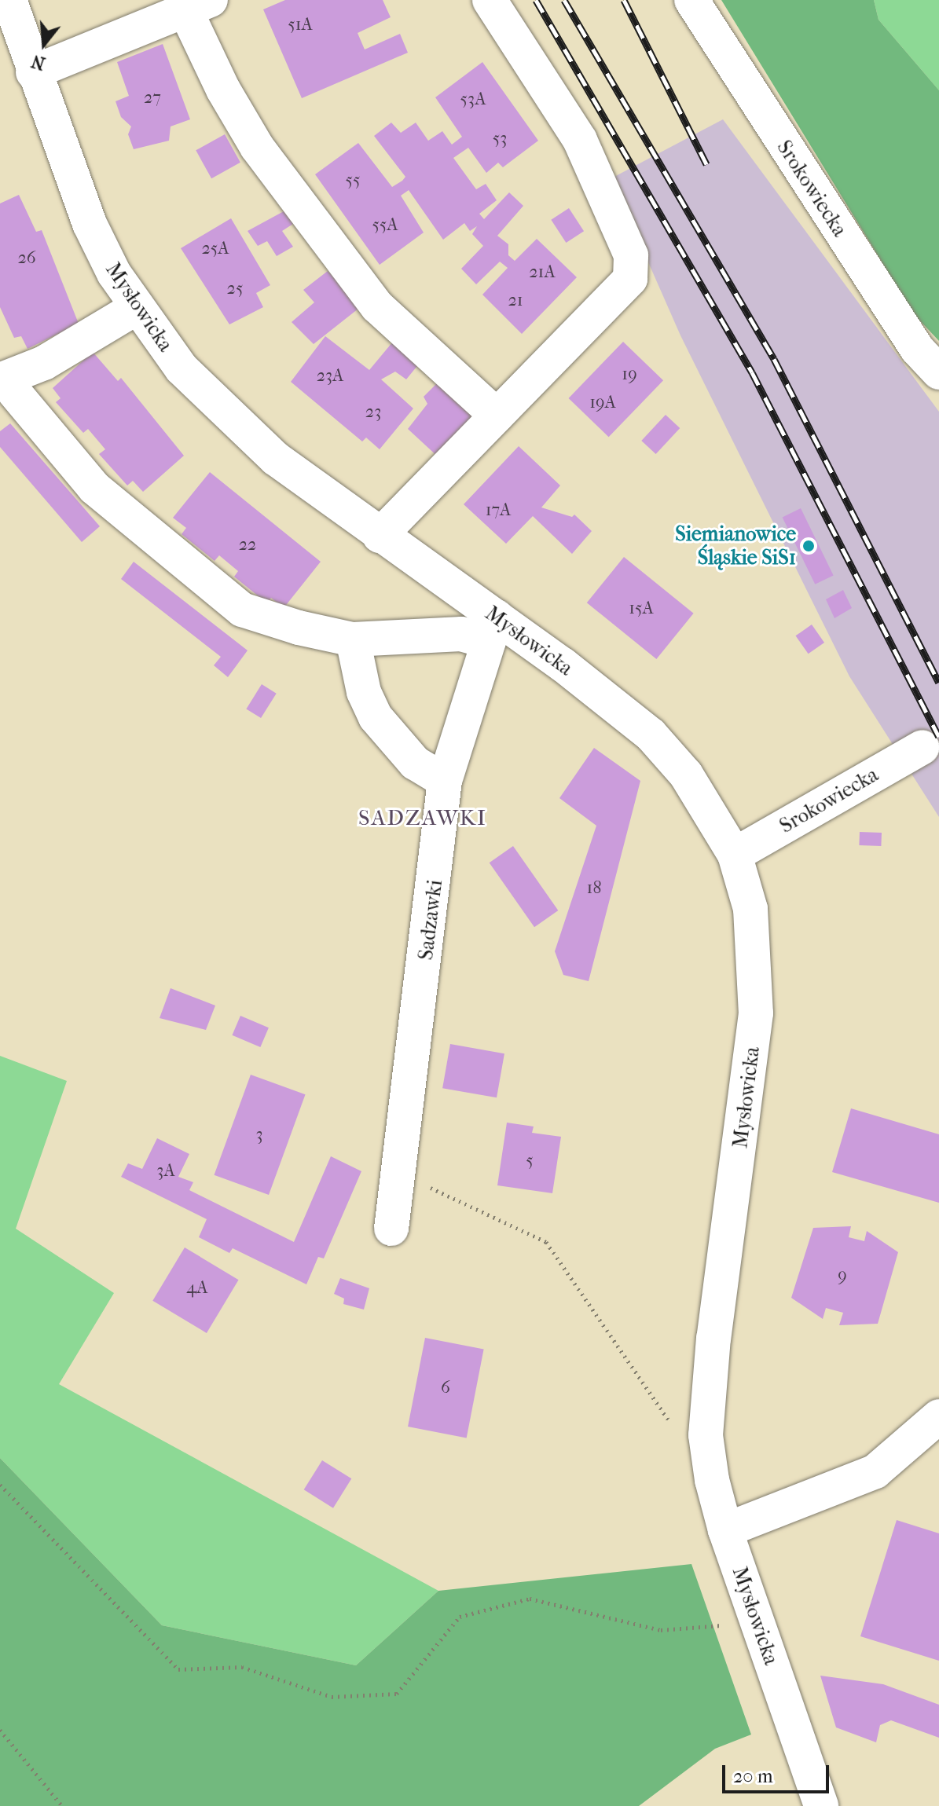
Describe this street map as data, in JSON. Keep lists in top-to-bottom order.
{
  "streets": {
    "street": ["Srokowiecka", "Mysłowicka", "Sadzawki"]
  },
  "crossings": [
    ["Srokowiecka", "Mysłowicka"],
    ["Mysłowicka", "Sadzawki"]
  ],
  "districts": ["SADZAWKI"],
  "places": ["Siemianowice Śląskie SiS1"],
  "house_numbers": [
    "51A",
    "27",
    "53A",
    "53",
    "55",
    "55A",
    "25A",
    "26",
    "21A",
    "25",
    "21",
    "19",
    "23A",
    "19A",
    "23",
    "17A",
    "22",
    "15A",
    "18",
    "3",
    "5",
    "3A",
    "9",
    "4A",
    "6"
  ],
  "scale_bar": "20 m",
  "north": "bottom"
}
